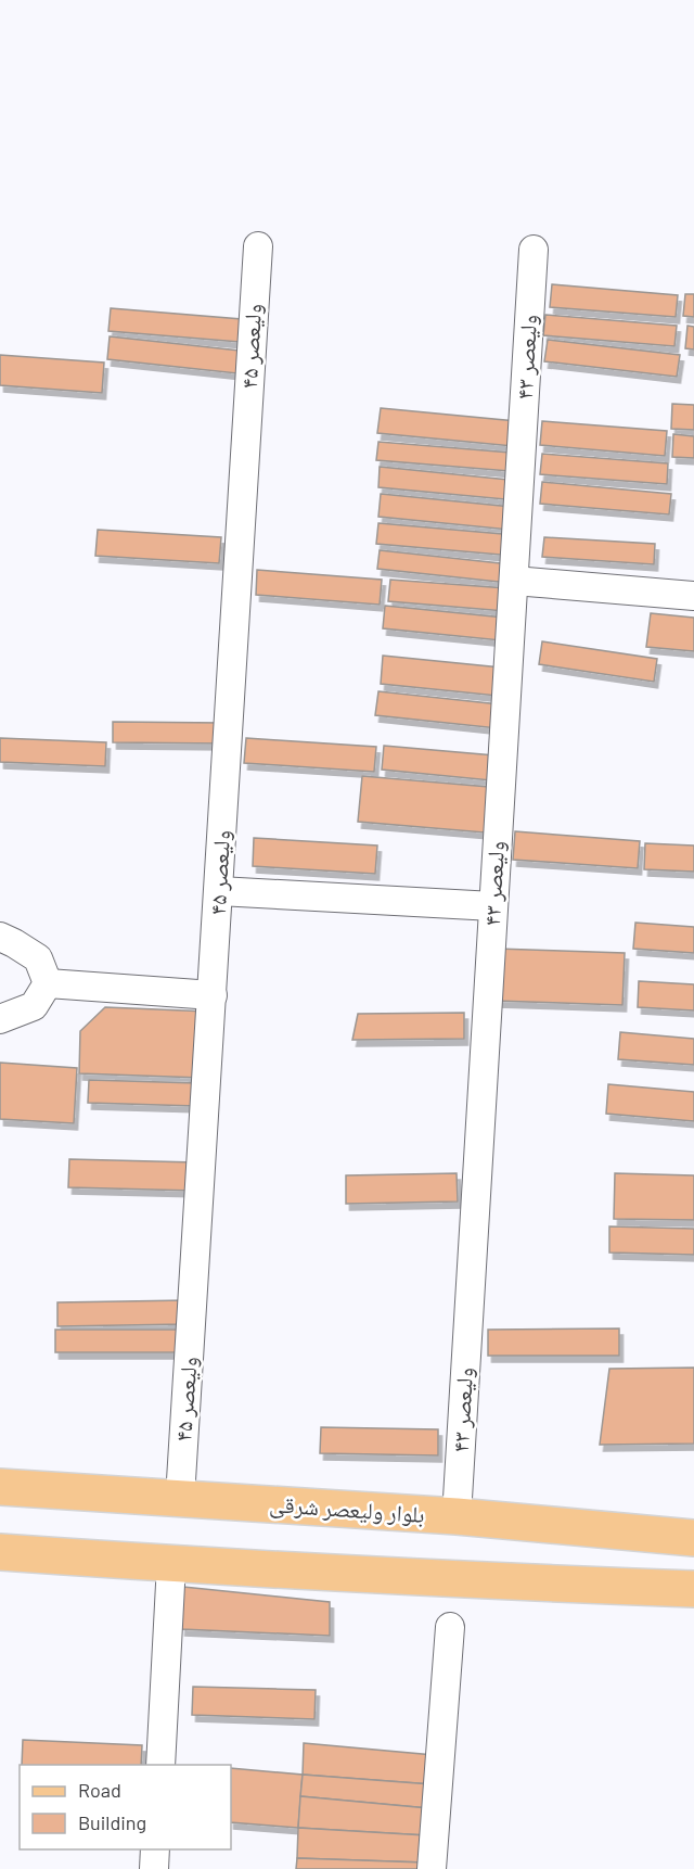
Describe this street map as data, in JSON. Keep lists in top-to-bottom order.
{
  "streets": {
    "main road": ["بلوار ولیعصر شرقی"],
    "street": ["ولیعصر ۴۵", "ولیعصر ۴۳"]
  },
  "crossings": [
    ["ولیعصر ۴۵", "بلوار ولیعصر شرقی"],
    ["ولیعصر ۴۳", "بلوار ولیعصر شرقی"]
  ],
  "legend": ["Road", "Building"]
}
